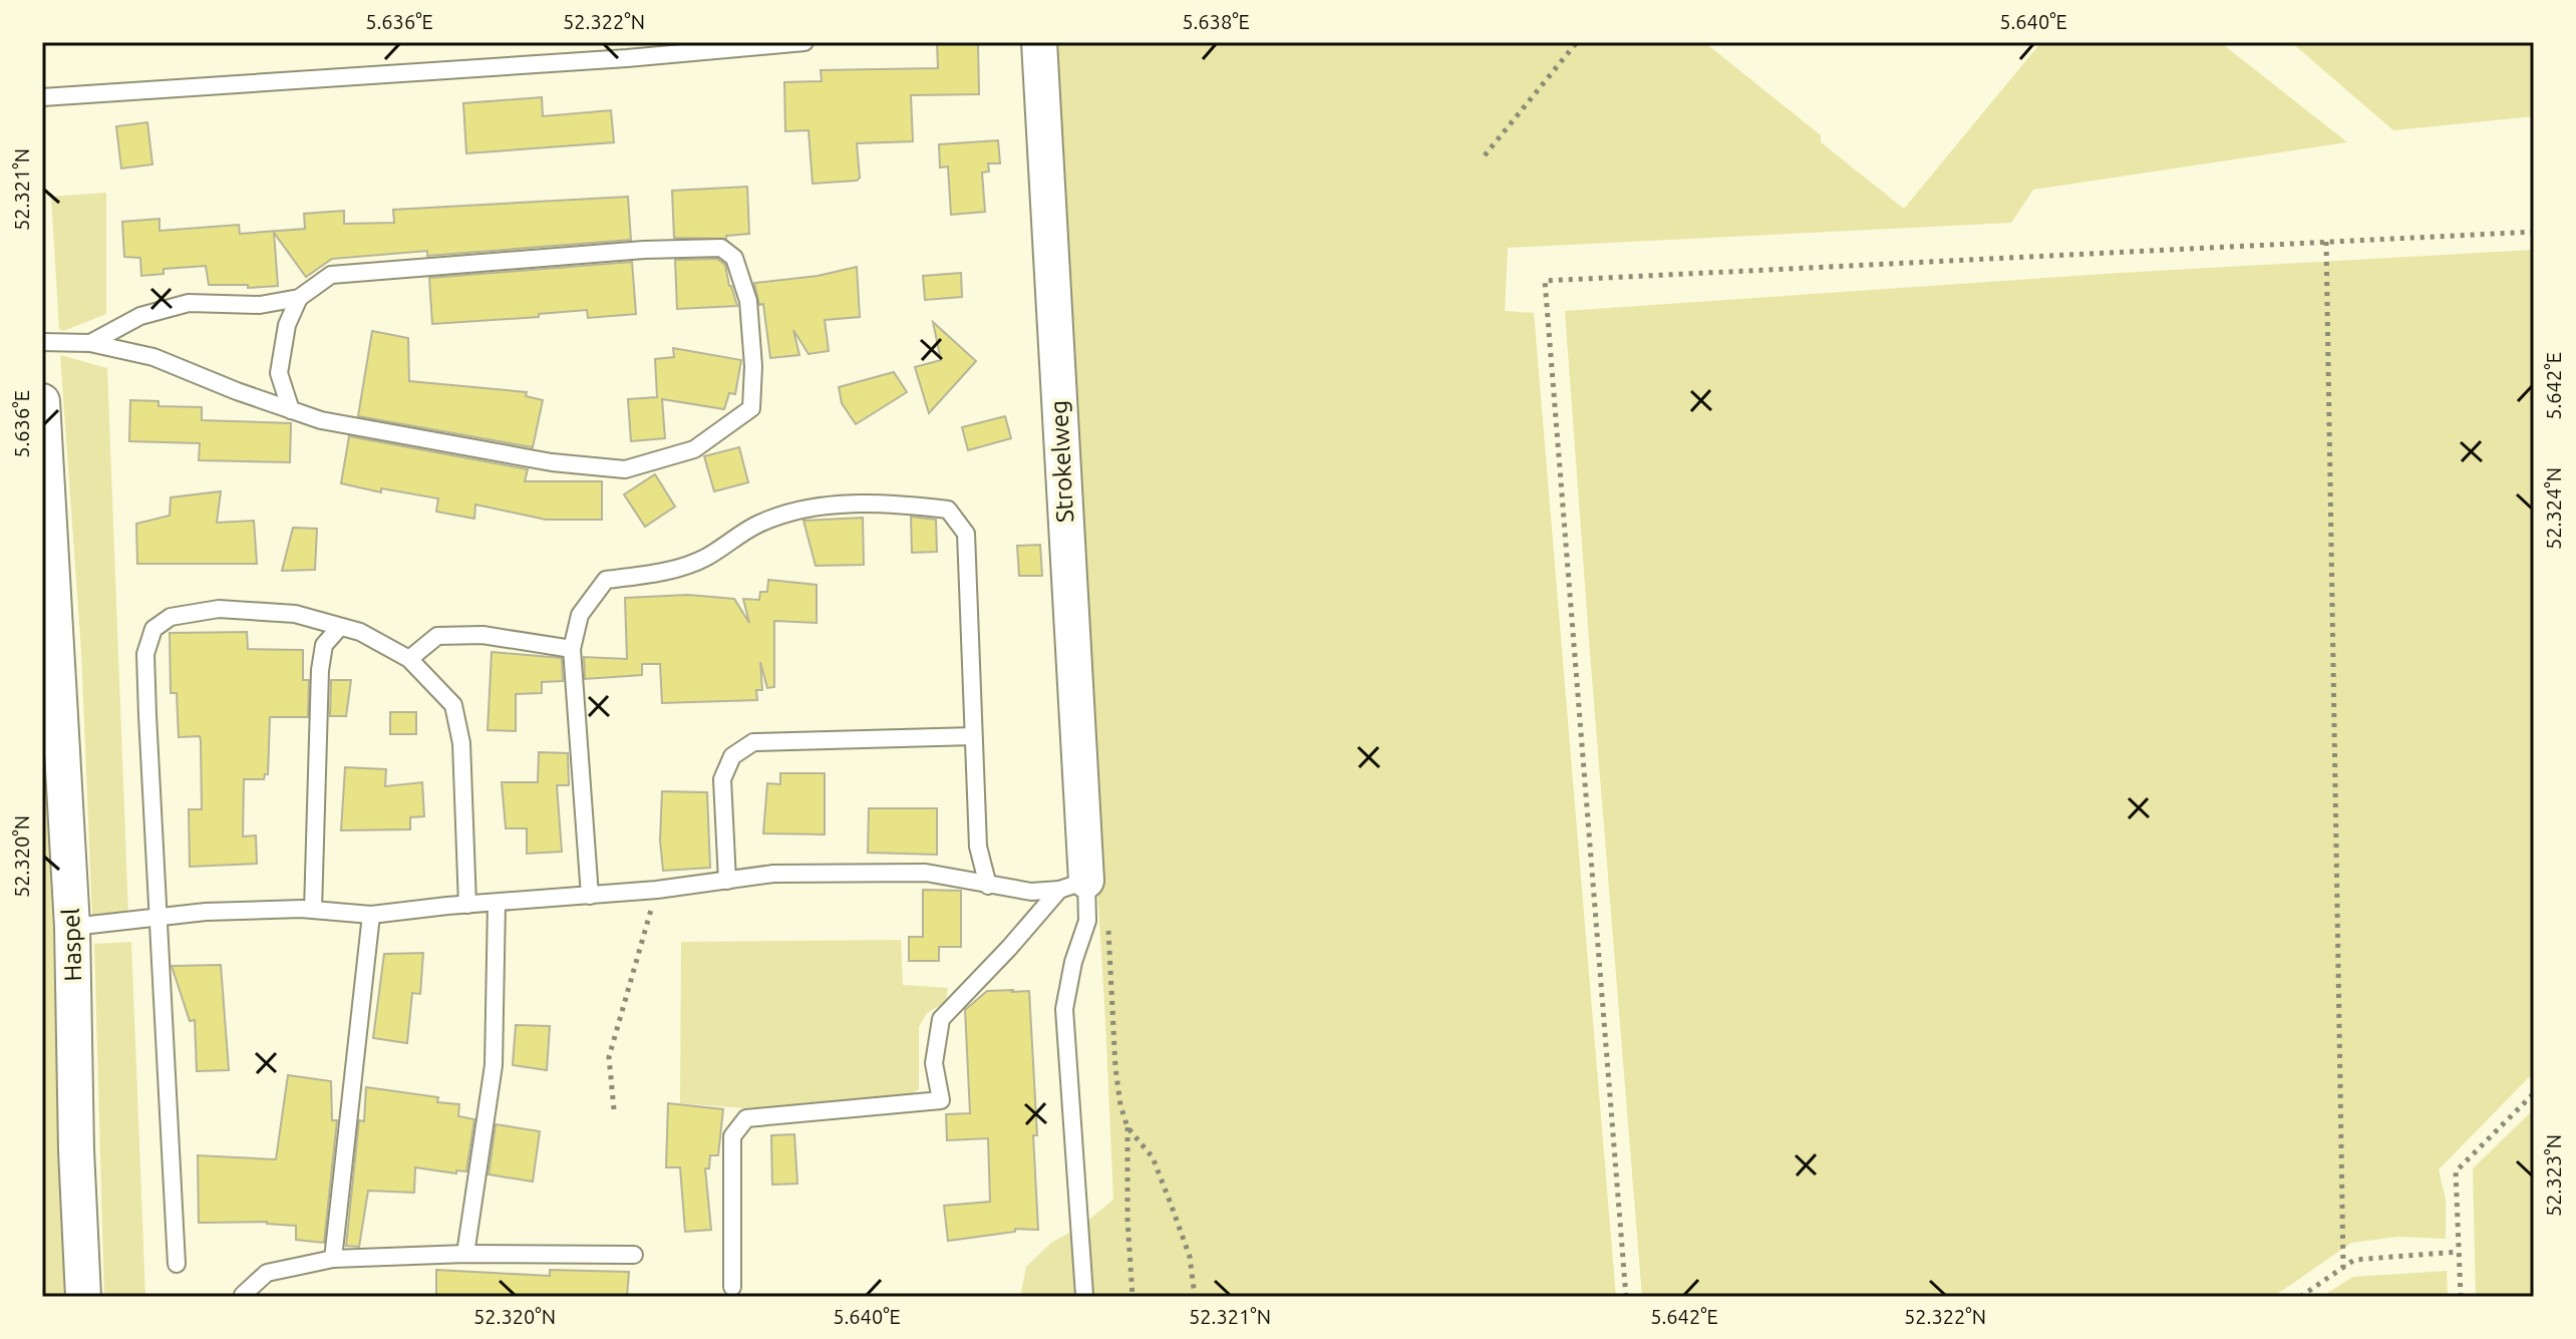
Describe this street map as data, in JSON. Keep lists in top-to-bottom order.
{
  "streets": {
    "street": ["Strokelweg", "Haspel"]
  },
  "coordinates": [
    "5.636°E",
    "52.322°N",
    "5.638°E",
    "5.640°E",
    "52.321°N",
    "5.642°E",
    "52.324°N",
    "52.320°N",
    "52.323°N"
  ]
}
